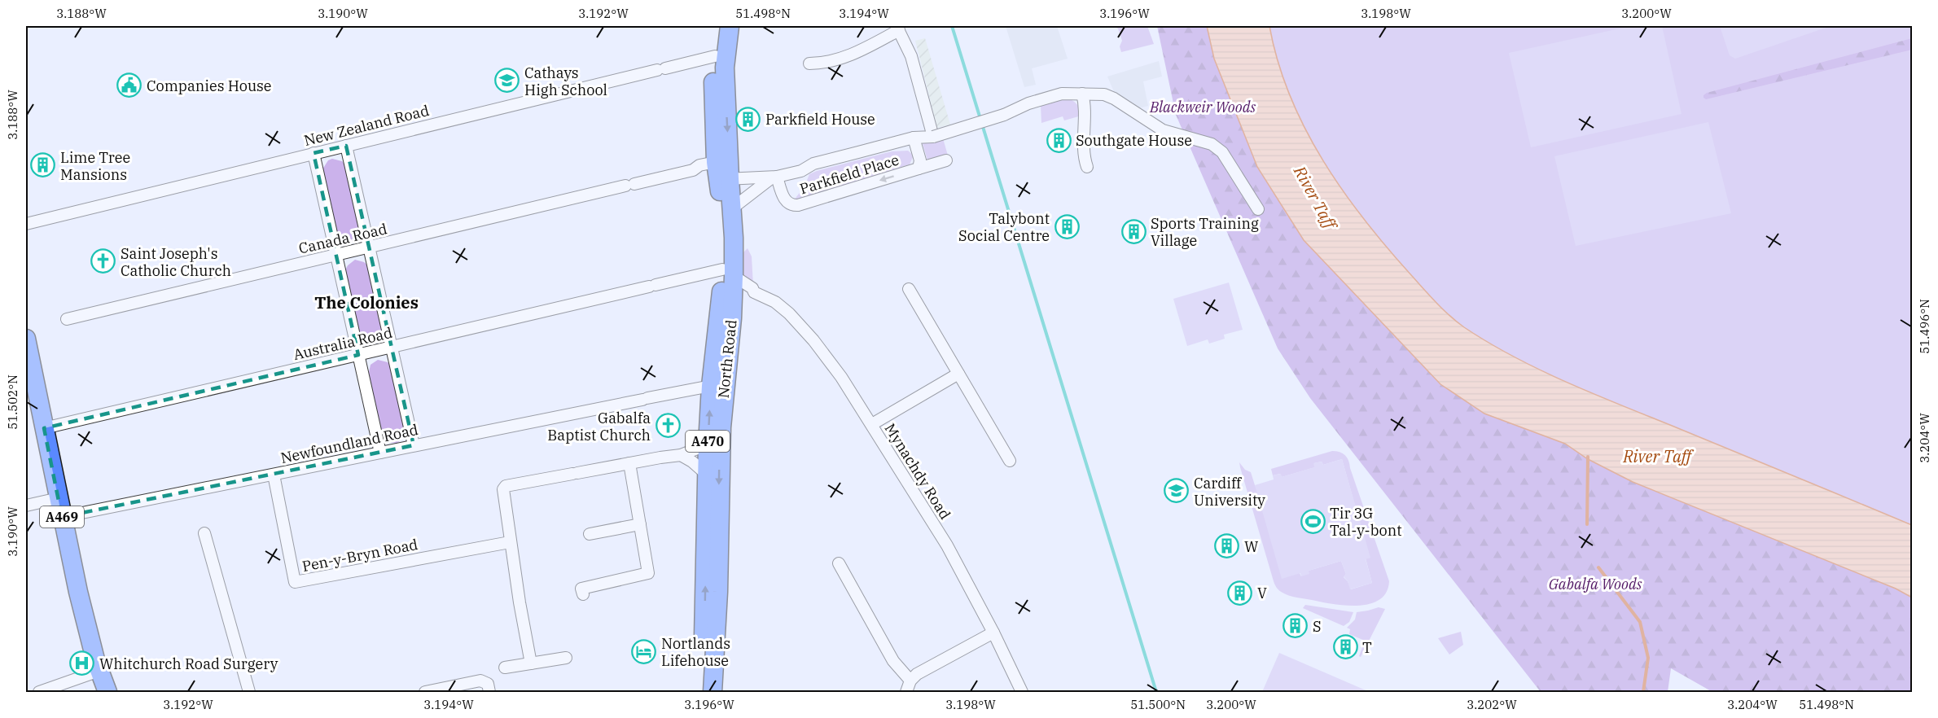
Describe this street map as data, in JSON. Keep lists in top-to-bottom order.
{
  "streets": {
    "main road": ["North Road", "A470", "A469"],
    "street": [
      "New Zealand Road",
      "Parkfield Place",
      "Canada Road",
      "Australia Road",
      "Newfoundland Road",
      "Mynachdy Road",
      "Pen-y-Bryn Road"
    ]
  },
  "crossings": [
    ["New Zealand Road", "North Road"],
    ["Parkfield Place", "Canada Road"],
    ["Parkfield Place", "North Road"],
    ["Canada Road", "North Road"],
    ["Australia Road", "North Road"],
    ["Australia Road", "Mynachdy Road"],
    ["Australia Road", "A469"],
    ["North Road", "Newfoundland Road"],
    ["North Road", "Mynachdy Road"],
    ["Newfoundland Road", "A469"],
    ["Newfoundland Road", "Pen-y-Bryn Road"]
  ],
  "districts": ["The Colonies"],
  "water": ["River Taff"],
  "parks": ["Blackweir Woods", "Gabalfa Woods"],
  "places": {
    "school or university": ["Cathays High School", "Cardiff University"],
    "public building": ["Companies House"],
    "building": [
      "Parkfield House",
      "Southgate House",
      "Lime Tree Mansions",
      "Talybont Social Centre",
      "Sports Training Village",
      "W",
      "V",
      "S",
      "T"
    ],
    "church": ["Saint Joseph's Catholic Church", "Gabalfa Baptist Church"],
    "sports": ["Tir 3G Tal-y-bont"],
    "hotel": ["Nortlands Lifehouse"],
    "hospital": ["Whitchurch Road Surgery"]
  },
  "coordinates": [
    "3.188°W",
    "3.190°W",
    "3.192°W",
    "51.498°N",
    "3.194°W",
    "3.196°W",
    "3.198°W",
    "3.200°W",
    "51.496°N",
    "51.502°N",
    "3.204°W",
    "51.500°N",
    "3.202°W"
  ]
}
